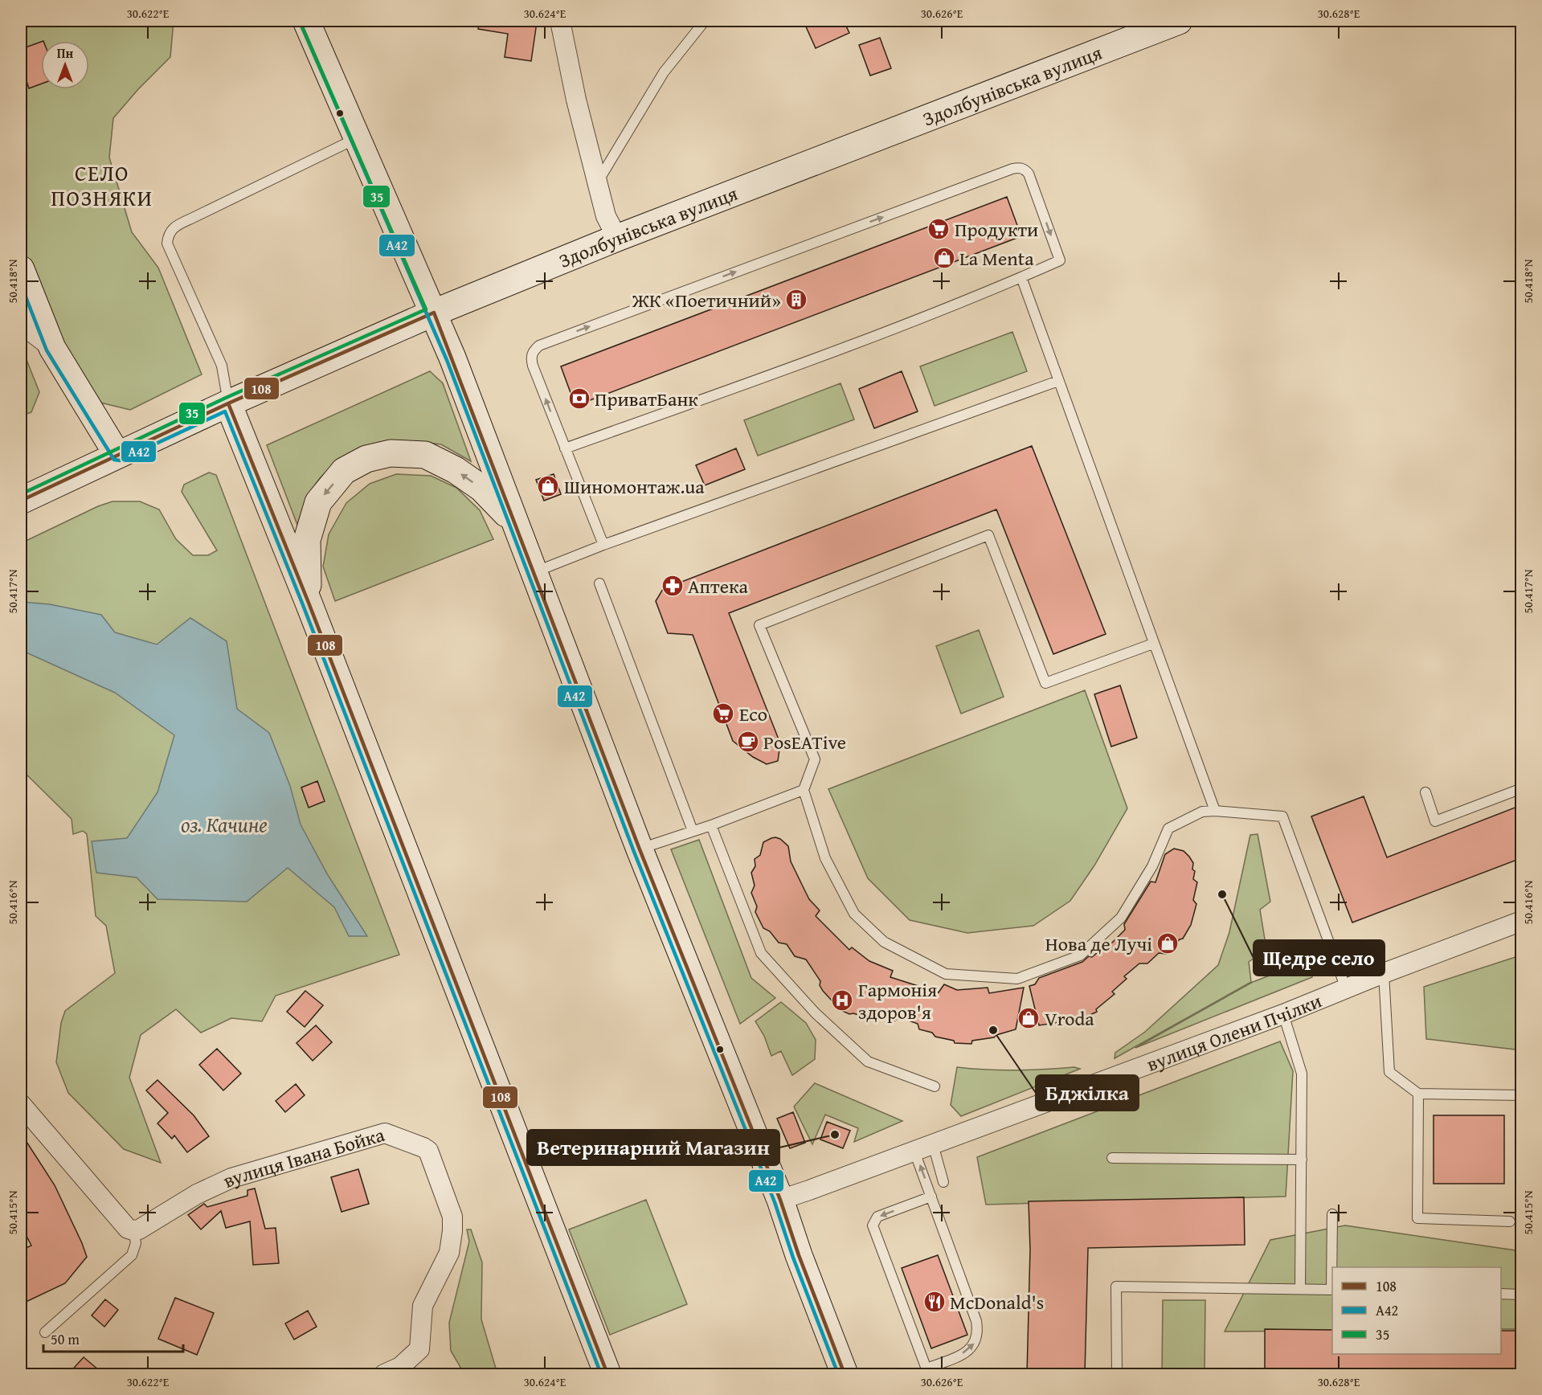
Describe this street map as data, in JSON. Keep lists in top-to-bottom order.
{
  "streets": {
    "main road": ["Здолбунівська вулиця"],
    "street": ["вулиця Олени Пчілки", "вулиця Івана Бойка"]
  },
  "districts": ["СЕЛО ПОЗНЯКИ"],
  "water": ["оз. Качине"],
  "places": {
    "supermarket": ["Продукти", "Eco"],
    "shop": [
      "La Menta",
      "Шиномонтаж.ua",
      "Нова де Лучі",
      "Vroda"
    ],
    "building": ["ЖК «Поетичний»"],
    "bank": ["ПриватБанк"],
    "pharmacy": ["Аптека"],
    "cafe": ["PosEATive"],
    "other": ["Щедре село", "Бджілка", "Ветеринарний Магазин"],
    "hospital": ["Гармонія здоров'я"],
    "restaurant": ["McDonald's"]
  },
  "lines": ["transit line А42", "transit line 35", "transit line 108"],
  "legend": ["108", "А42", "35"],
  "scale_bar": "50 m",
  "north": "top",
  "coordinates": [
    "30.622°E",
    "30.624°E",
    "30.626°E",
    "30.628°E",
    "50.418°N",
    "50.417°N",
    "50.416°N",
    "50.415°N"
  ]
}
